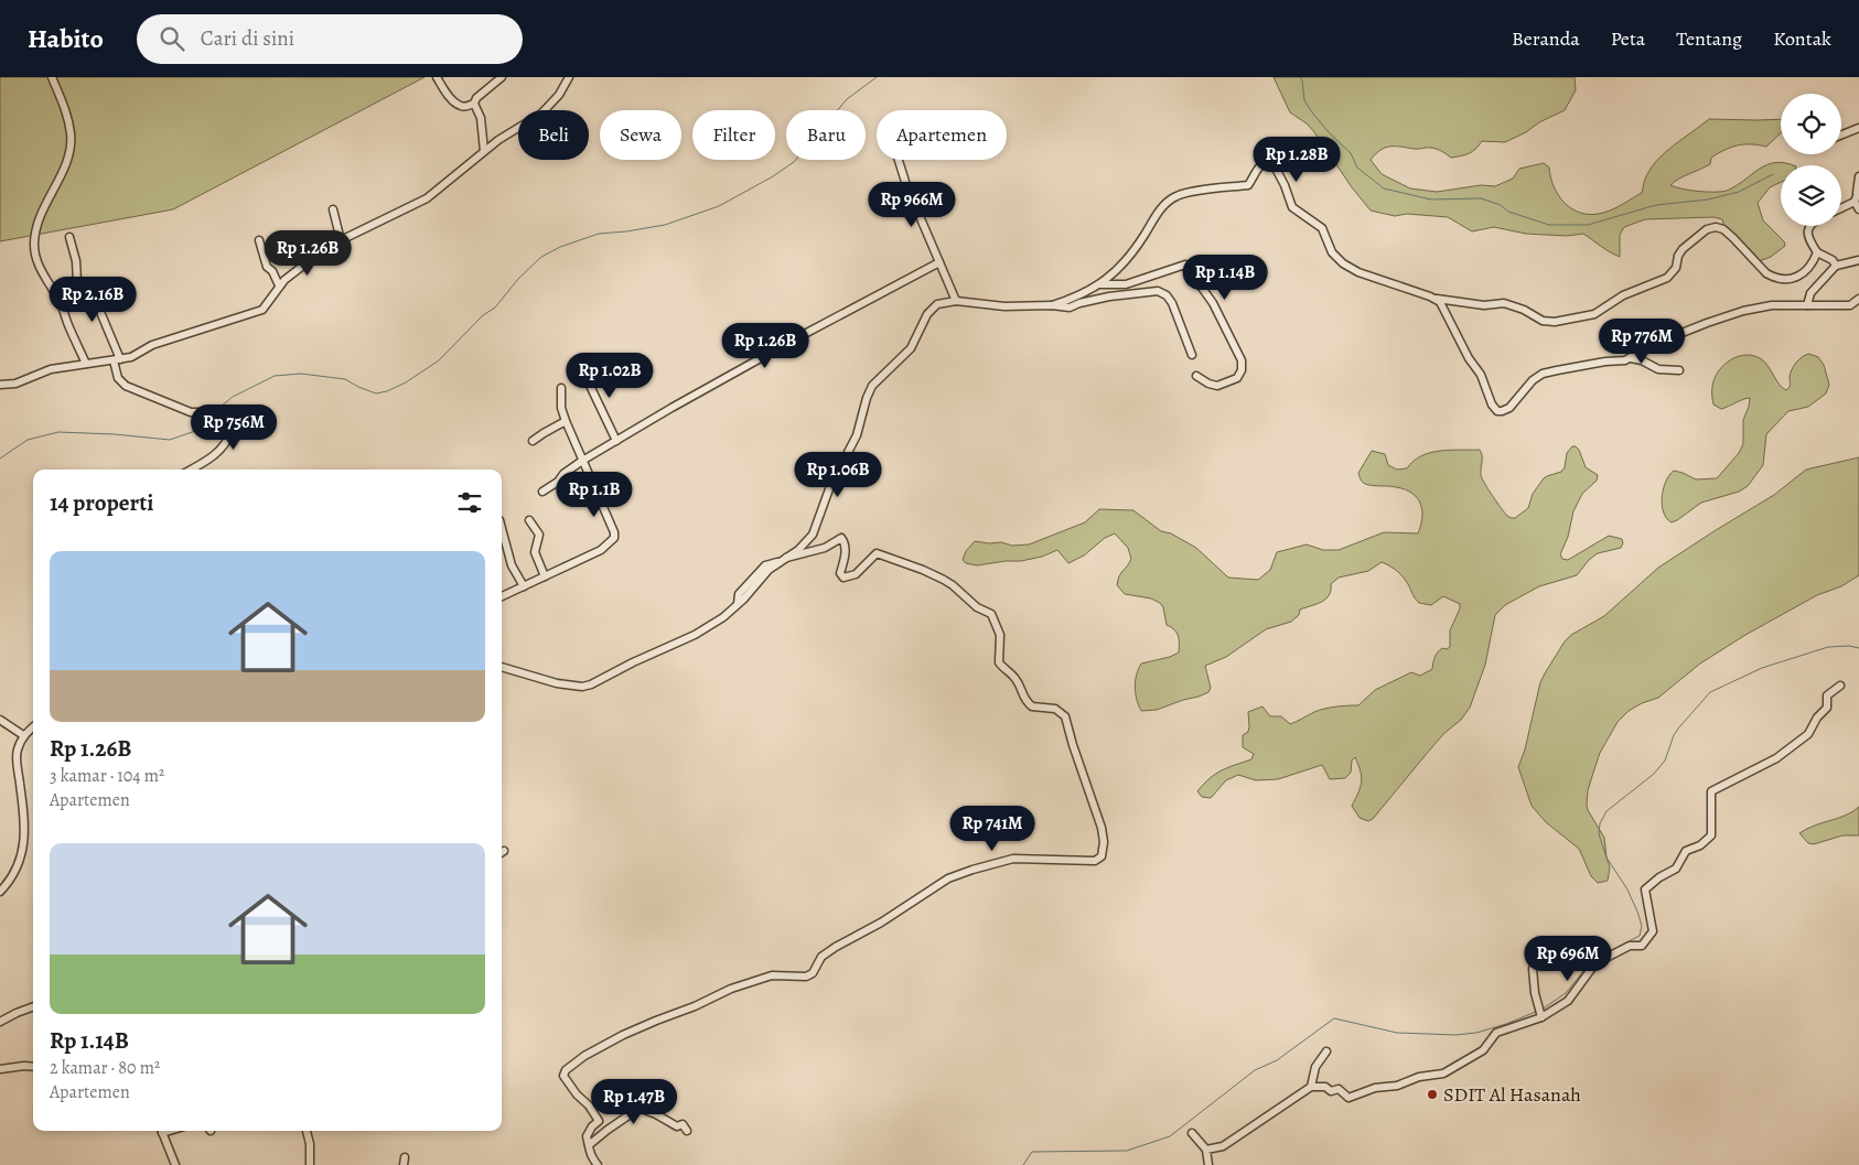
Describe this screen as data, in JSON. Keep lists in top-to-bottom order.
{
  "places": ["SDIT Al Hasanah"],
  "page": {
    "header": "Habito",
    "search": "Cari di sini",
    "nav": [
      "Beranda",
      "Peta",
      "Tentang",
      "Kontak"
    ],
    "chip": [
      "Beli",
      "Sewa",
      "Filter",
      "Baru",
      "Apartemen"
    ],
    "price": [
      "Rp 1.28B",
      "Rp 966M",
      "Rp 1.26B",
      "Rp 1.14B",
      "Rp 2.16B",
      "Rp 776M",
      "Rp 1.26B",
      "Rp 1.02B",
      "Rp 756M",
      "Rp 1.06B",
      "Rp 1.1B",
      "Rp 741M",
      "Rp 696M",
      "Rp 1.47B"
    ],
    "heading": "14 properti",
    "list": [
      {
        "name": "Rp 1.26B",
        "note": "3 kamar · 104 m² · Apartemen"
      },
      {
        "name": "Rp 1.14B",
        "note": "2 kamar · 80 m² · Apartemen"
      }
    ]
  }
}
